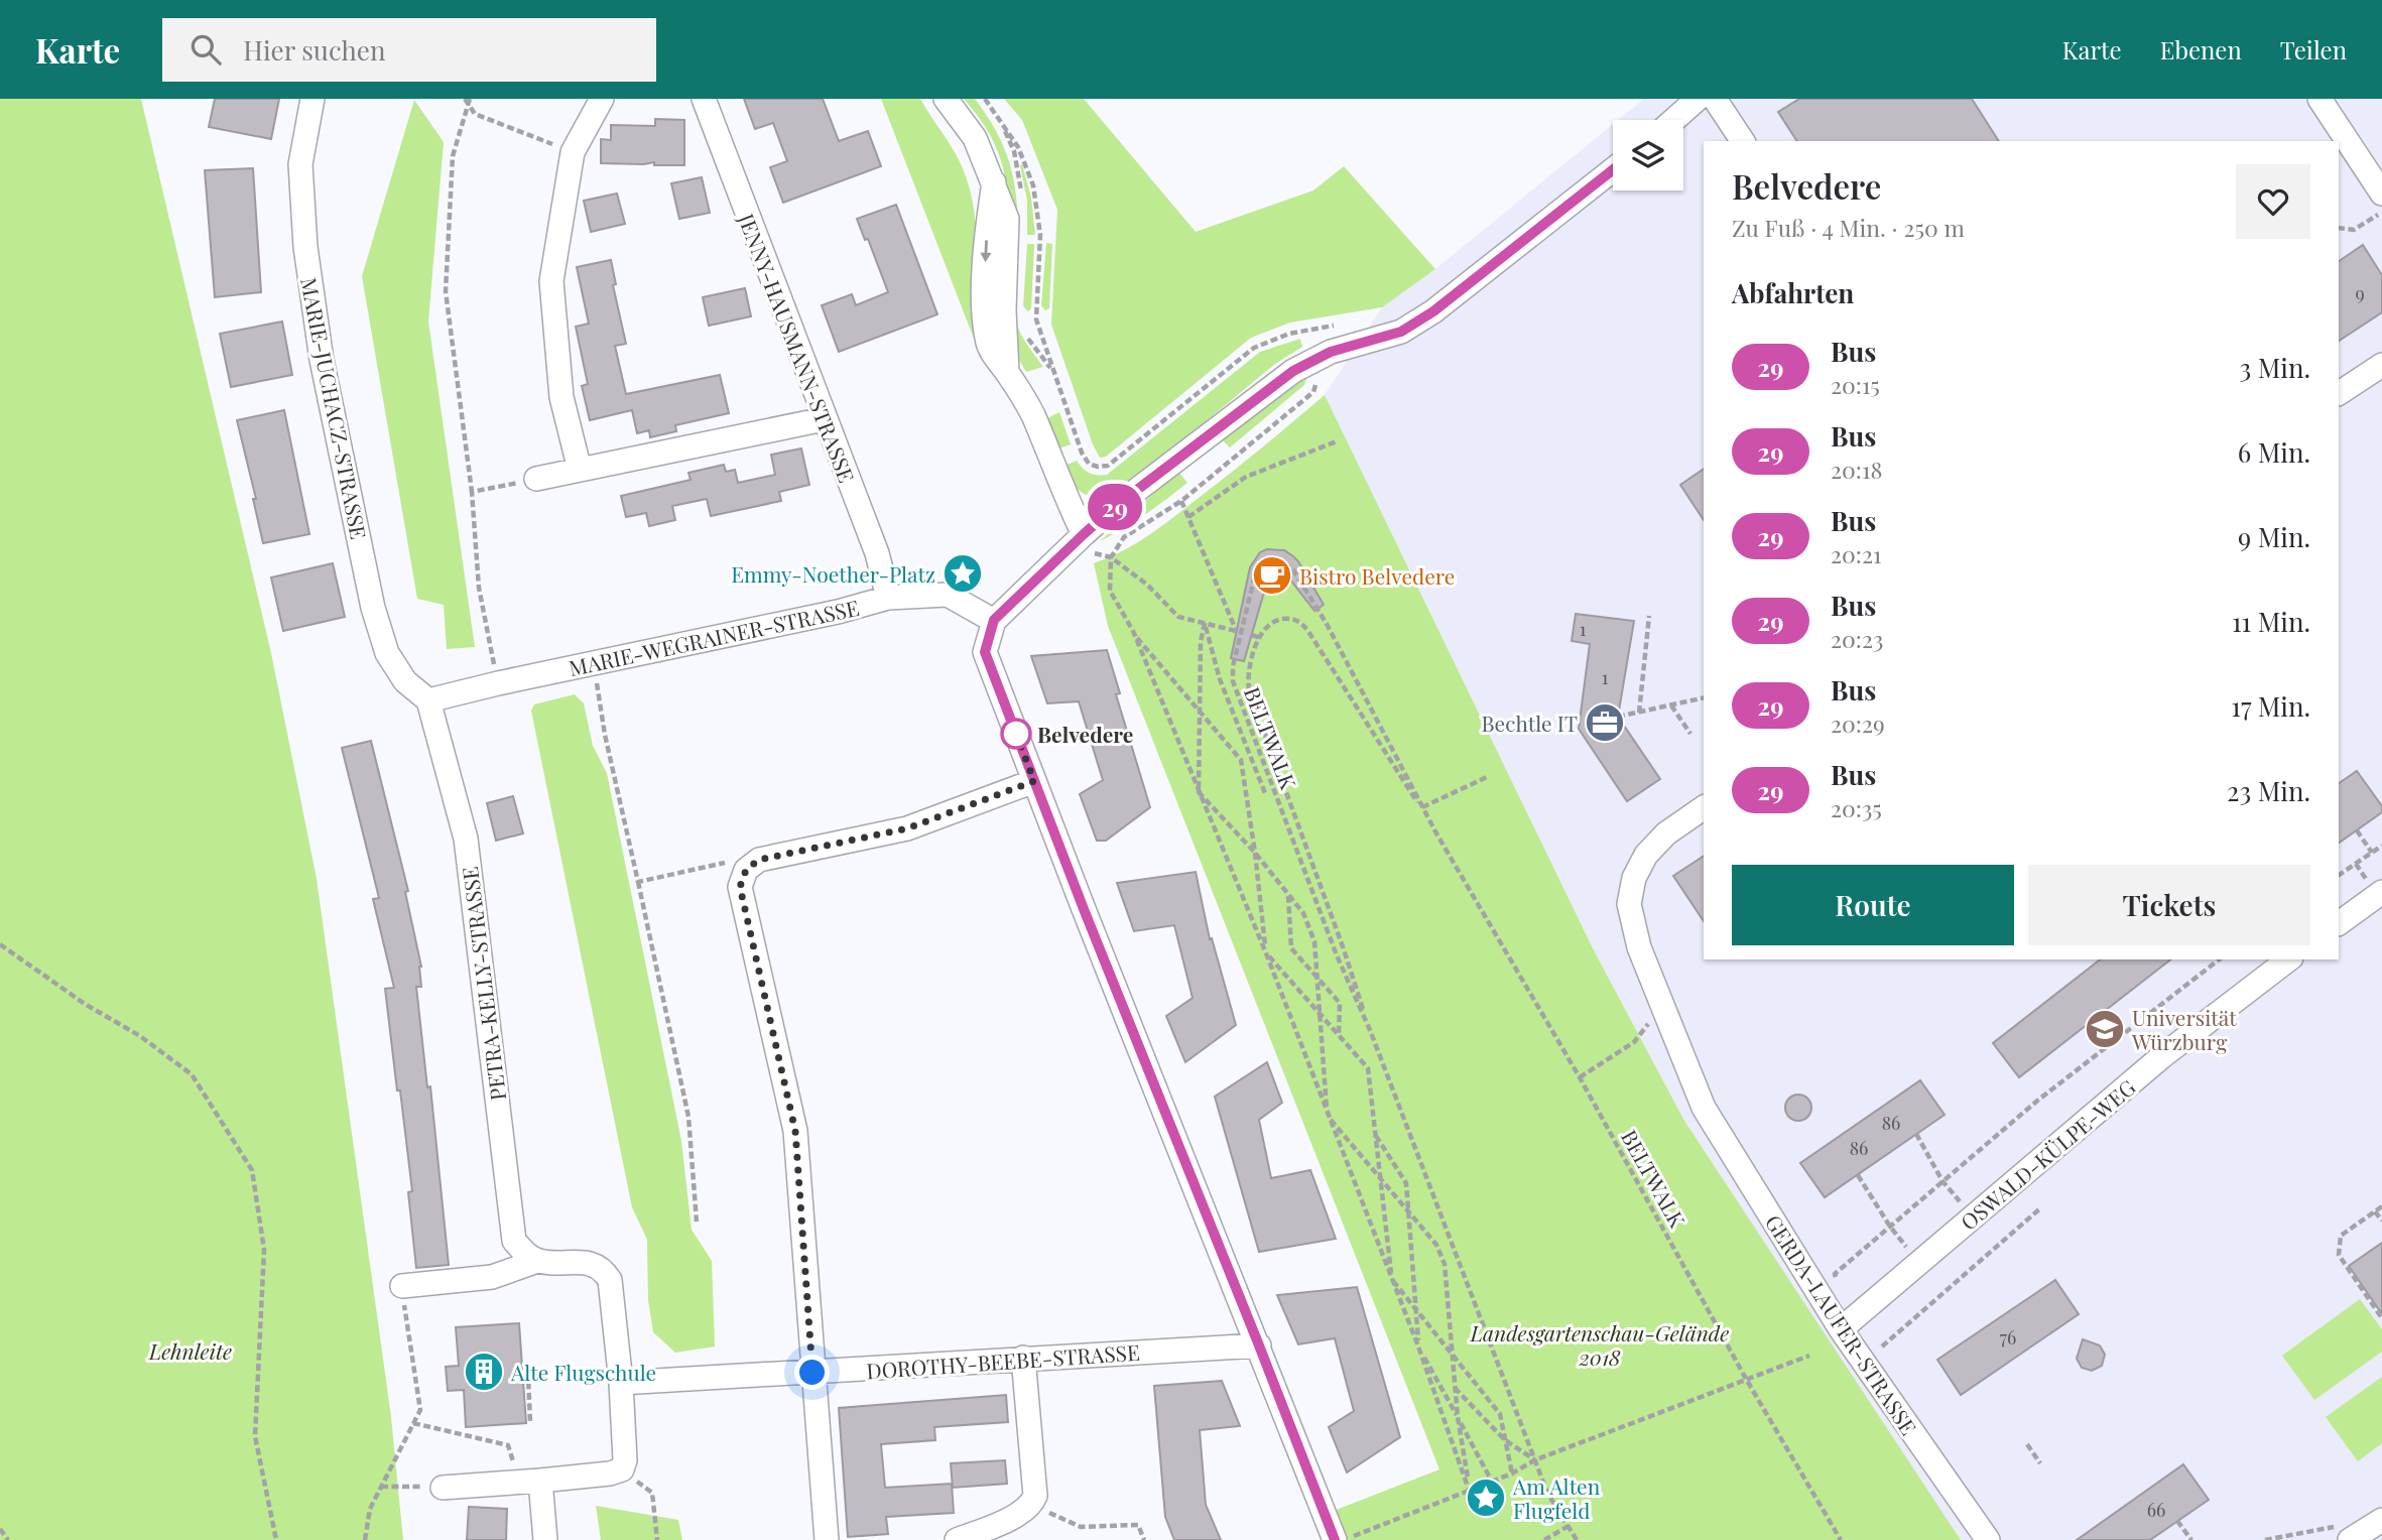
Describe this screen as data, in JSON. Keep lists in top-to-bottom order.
{
  "streets": {
    "street": [
      "JENNY-HAUSMANN-STRASSE",
      "MARIE-JUCHACZ-STRASSE",
      "MARIE-WEGRAINER-STRASSE",
      "PETRA-KELLY-STRASSE",
      "OSWALD-KÜLPE-WEG",
      "GERDA-LAUFER-STRASSE",
      "DOROTHY-BEEBE-STRASSE"
    ],
    "path": ["BELTWALK"]
  },
  "crossings": [
    ["JENNY-HAUSMANN-STRASSE", "MARIE-WEGRAINER-STRASSE"],
    ["MARIE-JUCHACZ-STRASSE", "MARIE-WEGRAINER-STRASSE"],
    ["MARIE-JUCHACZ-STRASSE", "PETRA-KELLY-STRASSE"],
    ["MARIE-WEGRAINER-STRASSE", "PETRA-KELLY-STRASSE"],
    ["OSWALD-KÜLPE-WEG", "GERDA-LAUFER-STRASSE"]
  ],
  "parks": ["Landesgartenschau-Gelände 2018", "Lehnleite"],
  "places": {
    "place": ["Emmy-Noether-Platz", "Am Alten Flugfeld"],
    "cafe": ["Bistro Belvedere"],
    "office": ["Bechtle IT"],
    "other": ["Belvedere"],
    "school or university": ["Universität Würzburg"],
    "building": ["Alte Flugschule"]
  },
  "lines": ["bus line 29"],
  "house_numbers": [
    "9",
    "1",
    "1",
    "86",
    "86",
    "76",
    "66"
  ],
  "page": {
    "header": "Karte",
    "search": "Hier suchen",
    "nav": ["Karte", "Ebenen", "Teilen"],
    "on_map": "29",
    "heading": [
      ["Belvedere", "Zu Fuß · 4 Min. · 250 m"],
      "Abfahrten"
    ],
    "list": [
      {
        "mark": "29",
        "name": "Bus",
        "note": "20:15",
        "value": "3 Min."
      },
      {
        "mark": "29",
        "name": "Bus",
        "note": "20:18",
        "value": "6 Min."
      },
      {
        "mark": "29",
        "name": "Bus",
        "note": "20:21",
        "value": "9 Min."
      },
      {
        "mark": "29",
        "name": "Bus",
        "note": "20:23",
        "value": "11 Min."
      },
      {
        "mark": "29",
        "name": "Bus",
        "note": "20:29",
        "value": "17 Min."
      },
      {
        "mark": "29",
        "name": "Bus",
        "note": "20:35",
        "value": "23 Min."
      }
    ],
    "buttons": ["Route", "Tickets"]
  }
}
